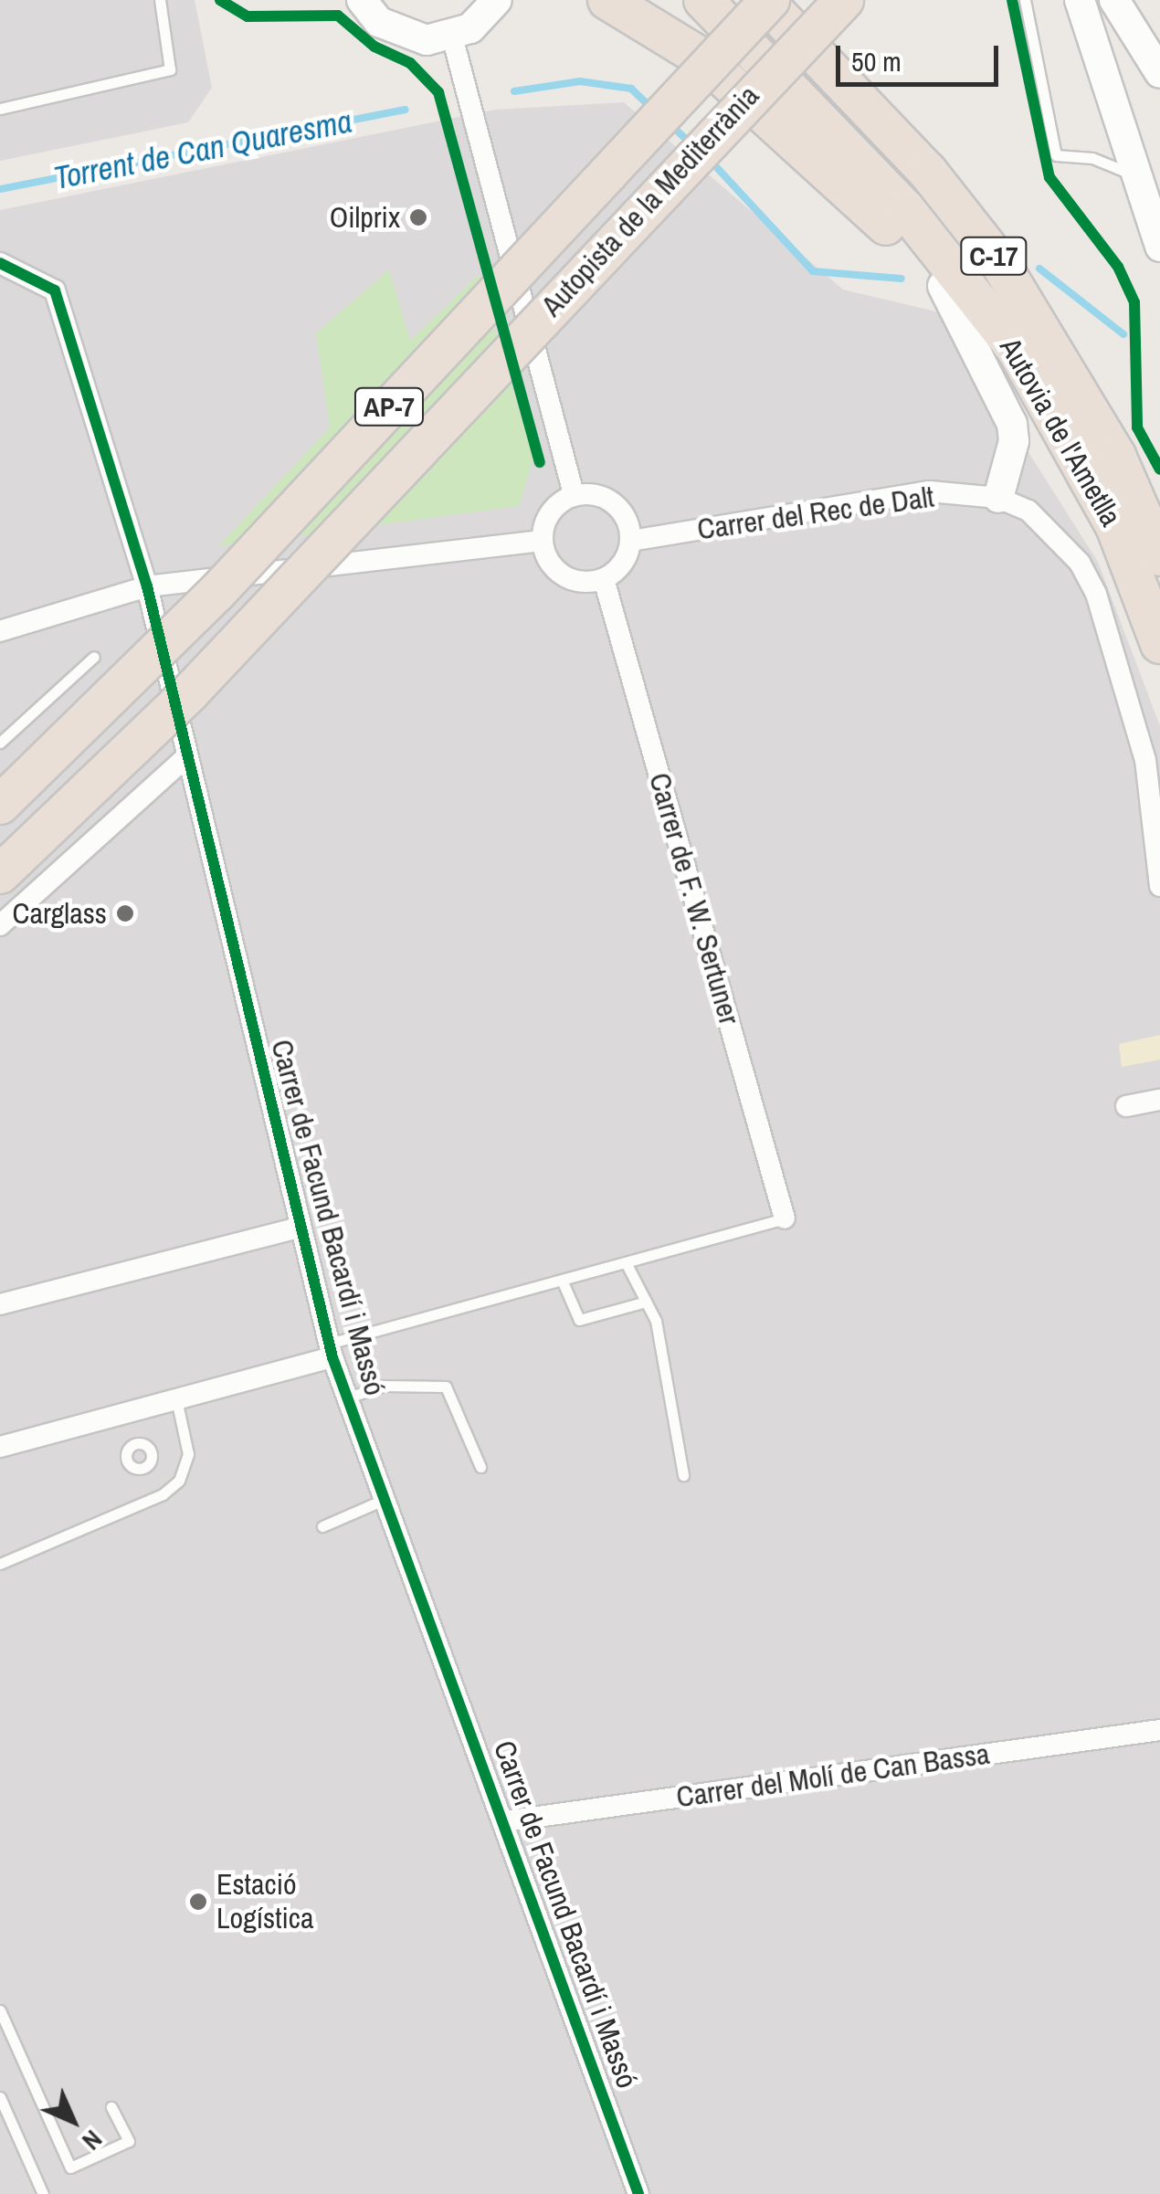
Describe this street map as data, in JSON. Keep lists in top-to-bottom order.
{
  "streets": {
    "highway": [
      "Autopista de la Mediterrània",
      "C-17",
      "AP-7",
      "Autovia de l'Ametlla"
    ],
    "street": [
      "Carrer del Rec de Dalt",
      "Carrer de F. W. Sertuner",
      "Carrer de Facund Bacardí i Massó",
      "Carrer del Molí de Can Bassa"
    ]
  },
  "crossings": [
    ["Autopista de la Mediterrània", "Autovia de l'Ametlla"],
    ["Carrer del Rec de Dalt", "Carrer de F. W. Sertuner"],
    ["Carrer de Facund Bacardí i Massó", "Carrer del Molí de Can Bassa"]
  ],
  "water": ["Torrent de Can Quaresma"],
  "places": ["Oilprix", "Carglass", "Estació Logística"],
  "scale_bar": "50 m",
  "north": "bottom right"
}
